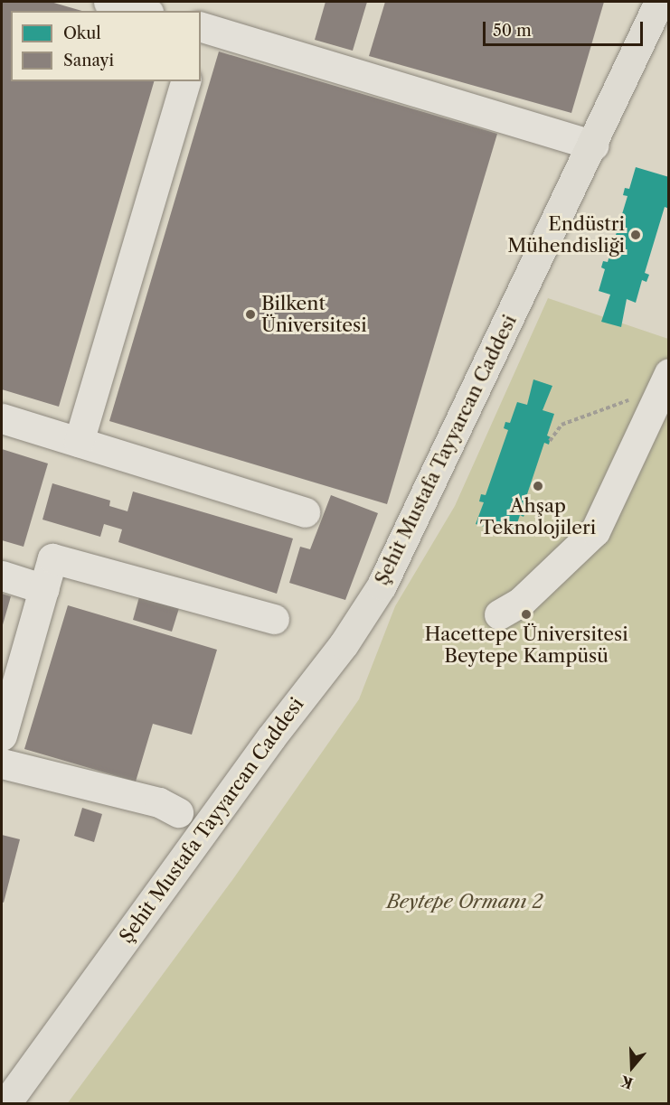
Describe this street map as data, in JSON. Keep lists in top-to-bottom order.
{
  "streets": {
    "main road": ["Şehit Mustafa Tayyarcan Caddesi"]
  },
  "parks": ["Beytepe Ormanı 2"],
  "places": [
    "Endüstri Mühendisliği",
    "Bilkent Üniversitesi",
    "Ahşap Teknolojileri",
    "Hacettepe Üniversitesi Beytepe Kampüsü"
  ],
  "legend": ["Okul", "Sanayi"],
  "scale_bar": "50 m",
  "north": "bottom"
}
